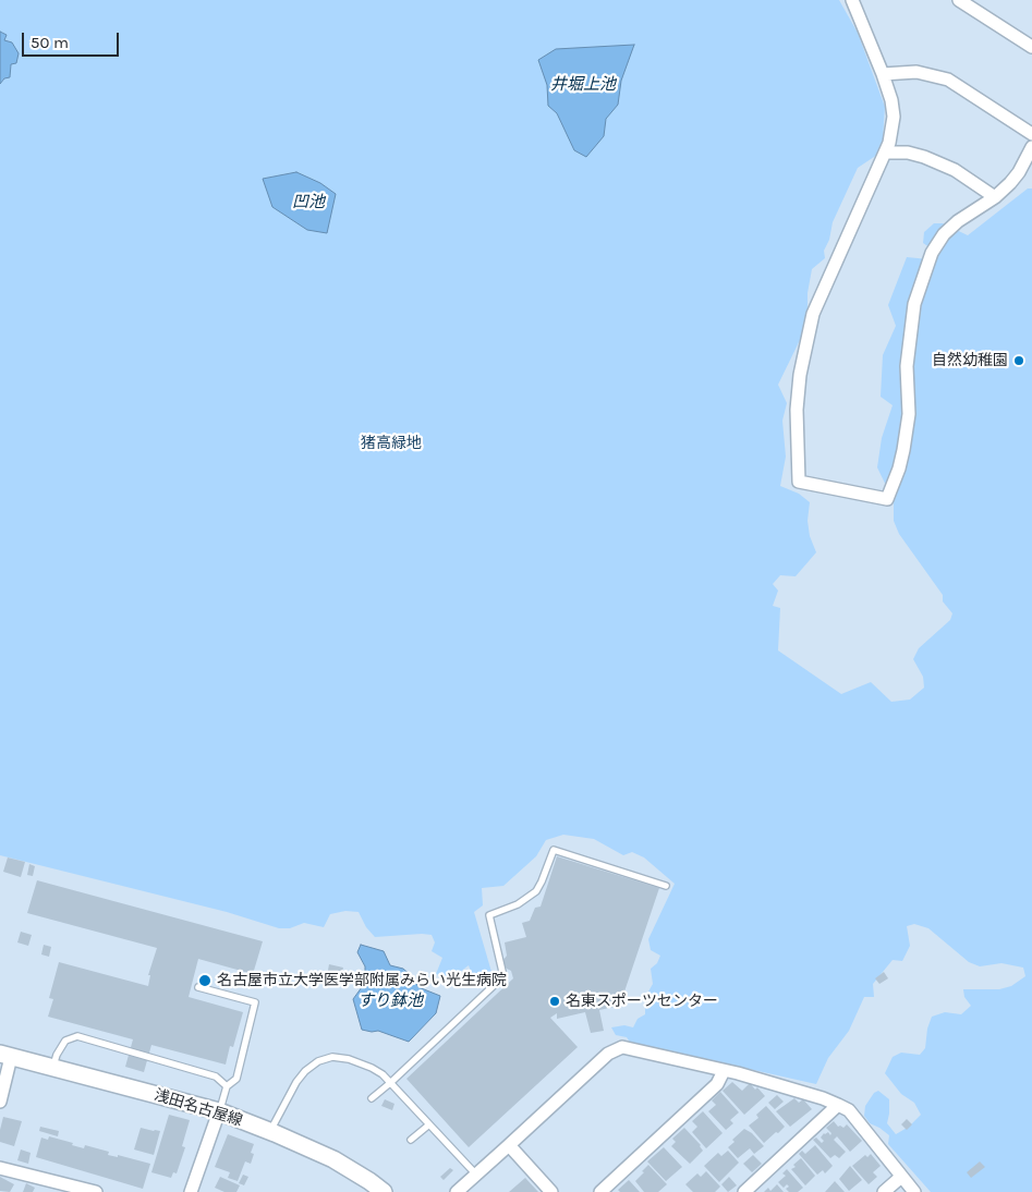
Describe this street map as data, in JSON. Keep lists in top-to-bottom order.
{
  "streets": {
    "main road": ["浅田名古屋線"]
  },
  "water": ["井堀上池", "凹池", "すり鉢池"],
  "parks": ["猪高緑地"],
  "places": ["自然幼稚園", "名古屋市立大学医学部附属みらい光生病院", "名東スポーツセンター"],
  "scale_bar": "50 m"
}
